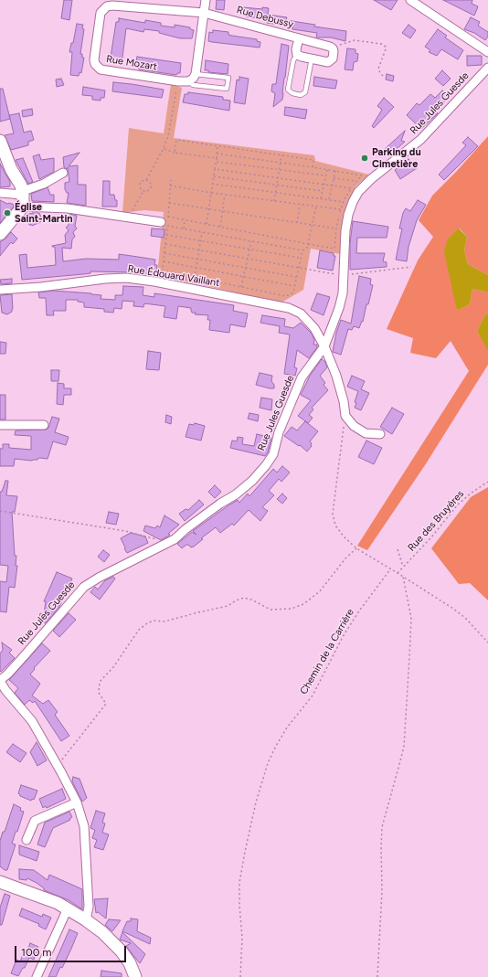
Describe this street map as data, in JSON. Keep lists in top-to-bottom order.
{
  "streets": {
    "street": [
      "Rue Debussy",
      "Rue Mozart",
      "Rue Jules Guesde",
      "Rue Édouard Vaillant"
    ],
    "path": ["Rue des Bruyères", "Chemin de la Carrière"]
  },
  "crossings": [
    ["Rue Debussy", "Rue Mozart"],
    ["Rue Jules Guesde", "Rue Édouard Vaillant"]
  ],
  "places": ["Parking du Cimetière", "Église Saint-Martin"],
  "scale_bar": "100 m"
}
